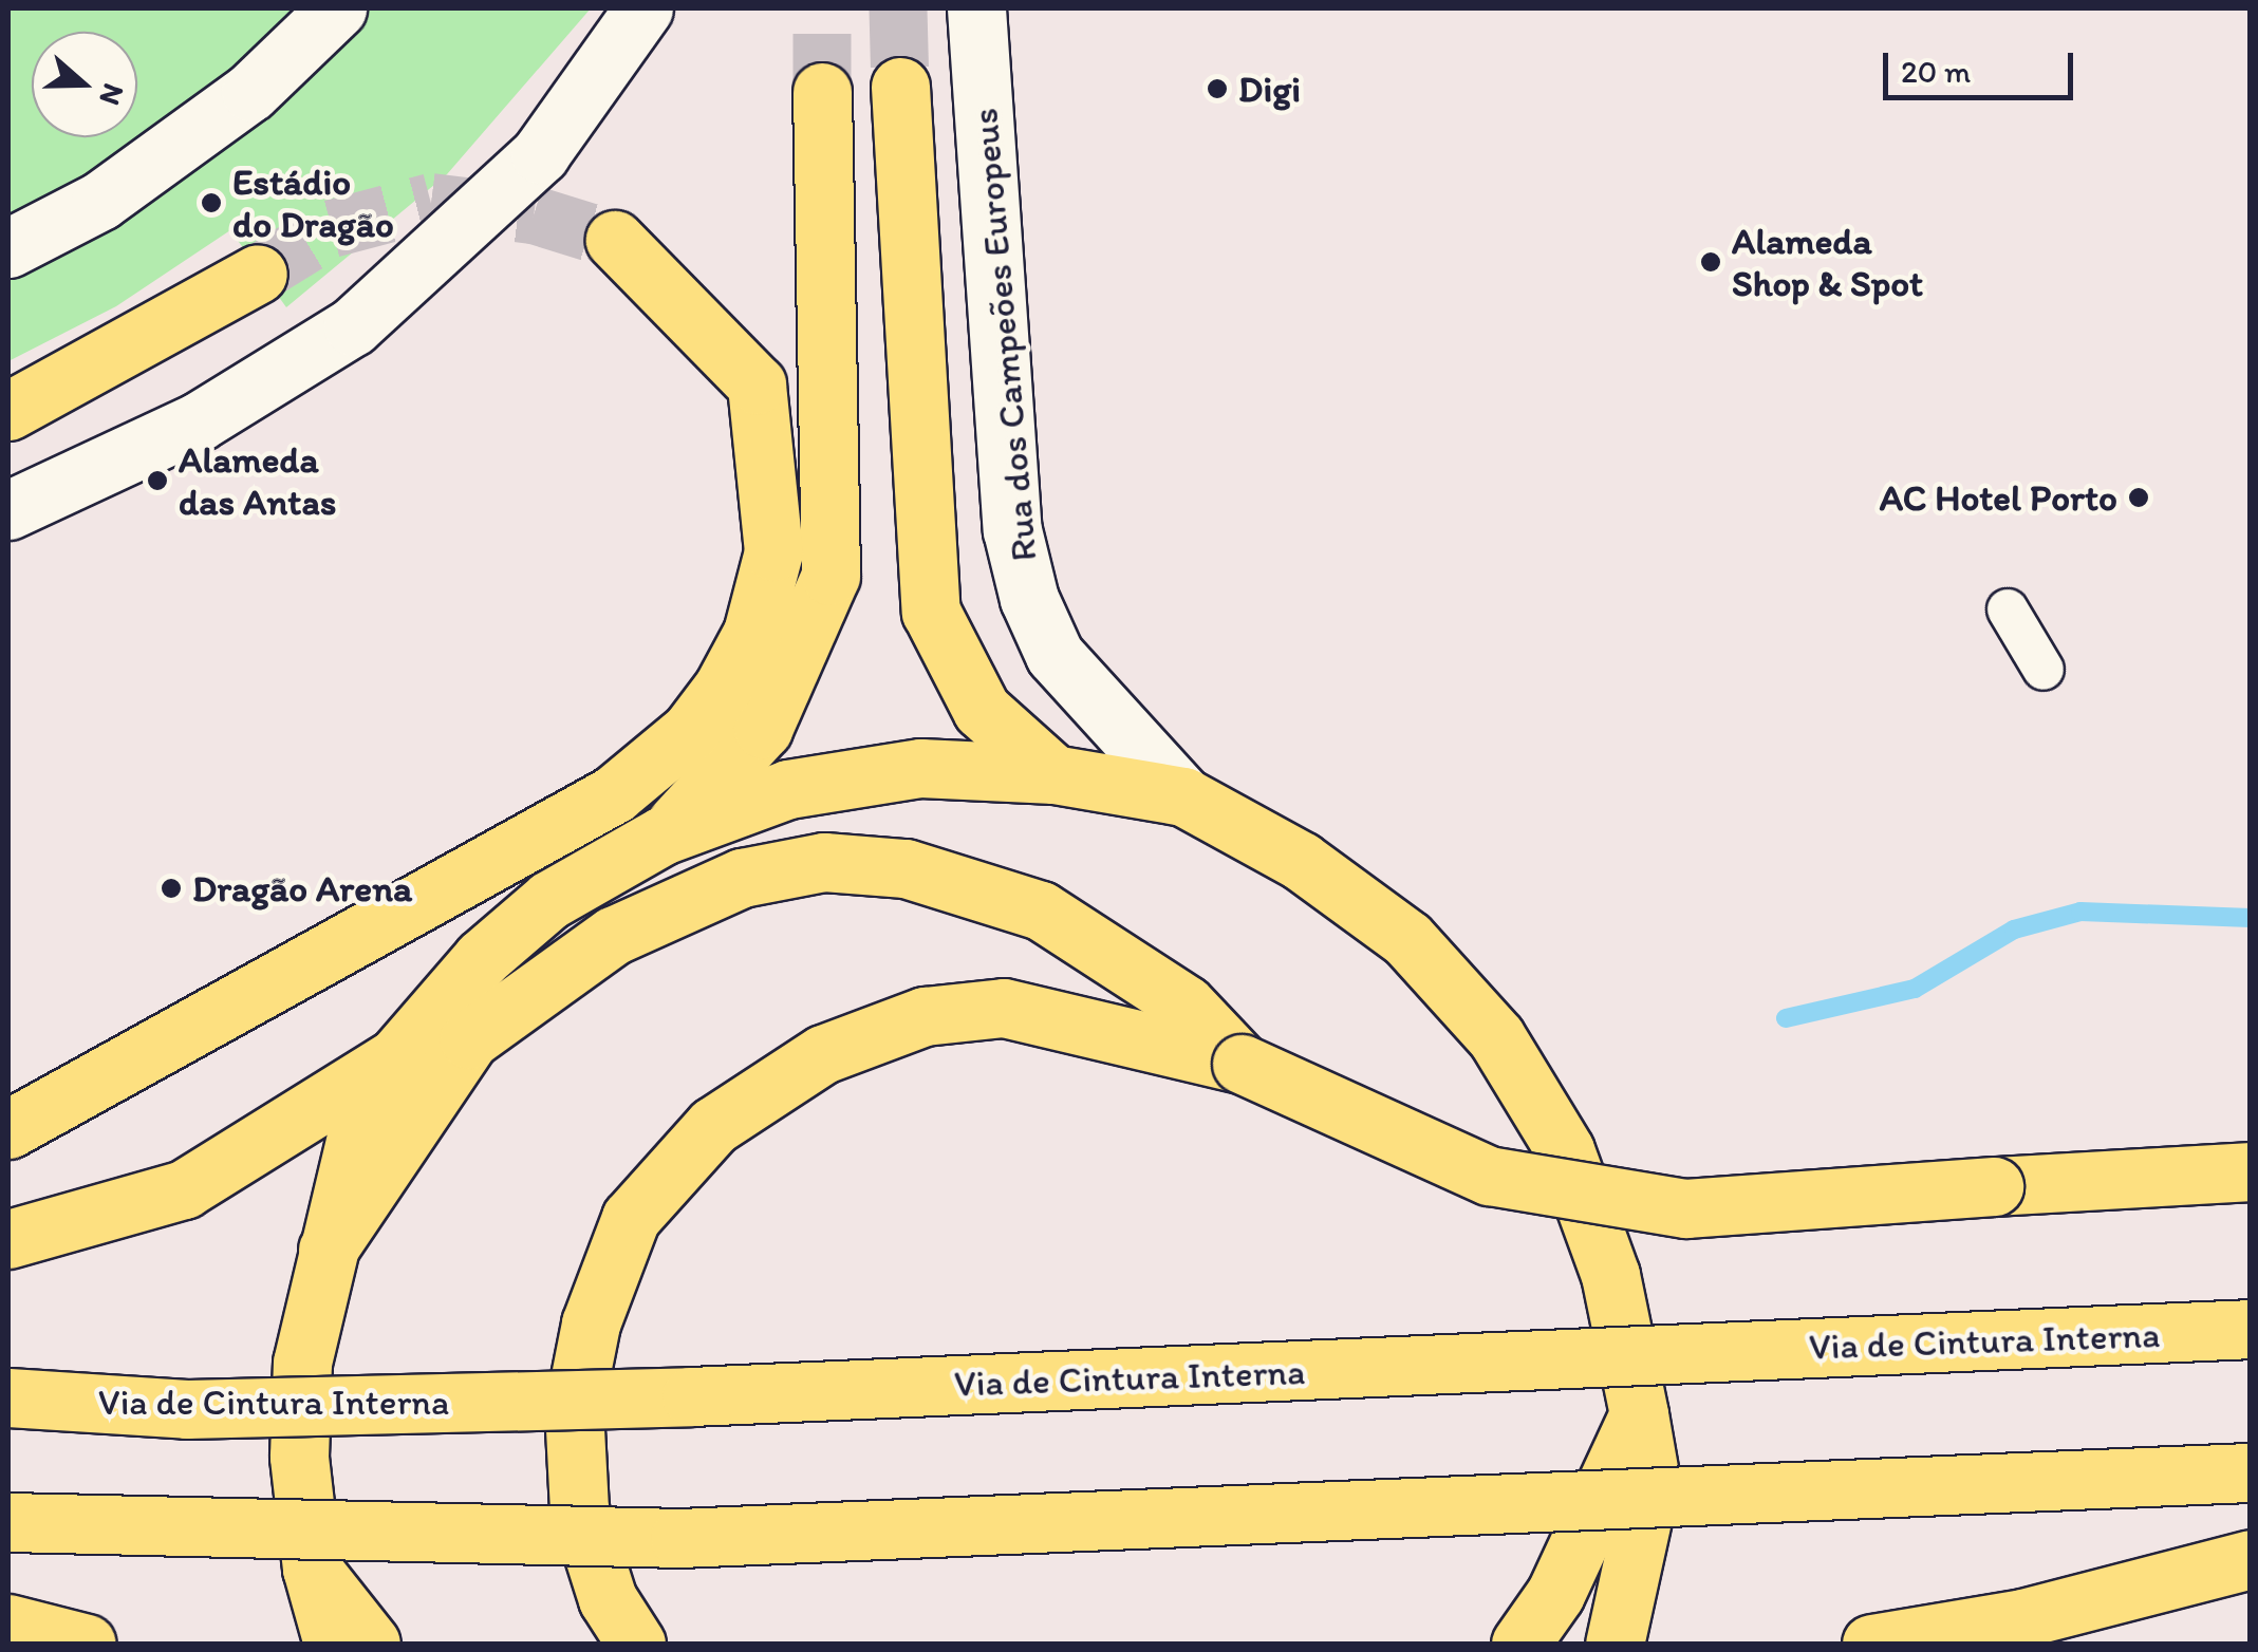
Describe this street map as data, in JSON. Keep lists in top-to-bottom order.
{
  "streets": {
    "main road": ["Rua dos Campeões Europeus", "Via de Cintura Interna"]
  },
  "places": [
    "Digi",
    "Estádio do Dragão",
    "Alameda Shop & Spot",
    "Alameda das Antas",
    "AC Hotel Porto",
    "Dragão Arena"
  ],
  "scale_bar": "20 m",
  "north": "right"
}
